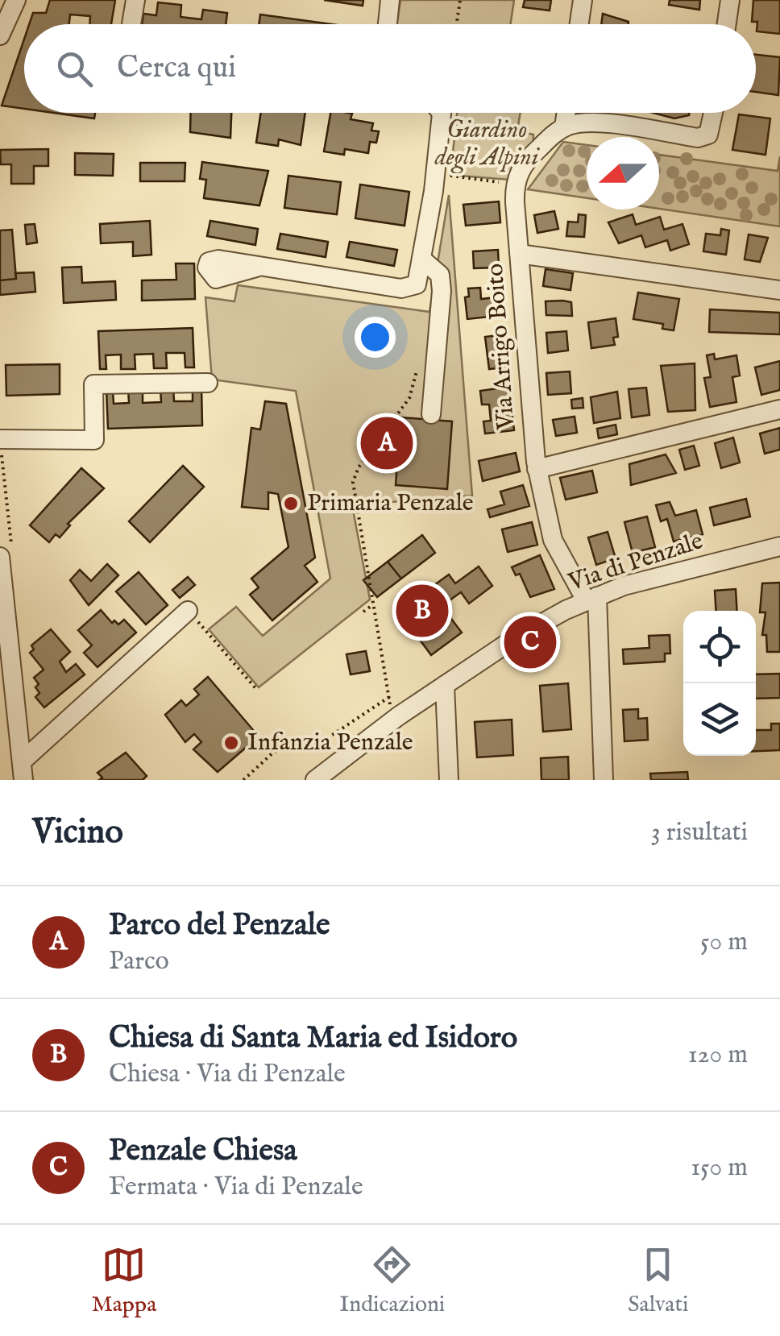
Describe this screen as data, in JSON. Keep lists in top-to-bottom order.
{
  "streets": {
    "street": ["Via Arrigo Boito", "Via di Penzale"]
  },
  "crossings": [
    ["Via Arrigo Boito", "Via di Penzale"]
  ],
  "parks": ["Giardino degli Alpini"],
  "places": ["Primaria Penzale", "Infanzia Penzale"],
  "north": "left",
  "page": {
    "search": "Cerca qui",
    "pins": ["A", "B", "C"],
    "heading": ["Vicino", "3 risultati"],
    "list": [
      {
        "mark": "A",
        "name": "Parco del Penzale",
        "note": "Parco",
        "value": "50 m"
      },
      {
        "mark": "B",
        "name": "Chiesa di Santa Maria ed Isidoro",
        "note": "Chiesa · Via di Penzale",
        "value": "120 m"
      },
      {
        "mark": "C",
        "name": "Penzale Chiesa",
        "note": "Fermata · Via di Penzale",
        "value": "150 m"
      }
    ],
    "nav": ["Mappa", "Indicazioni", "Salvati"]
  }
}
